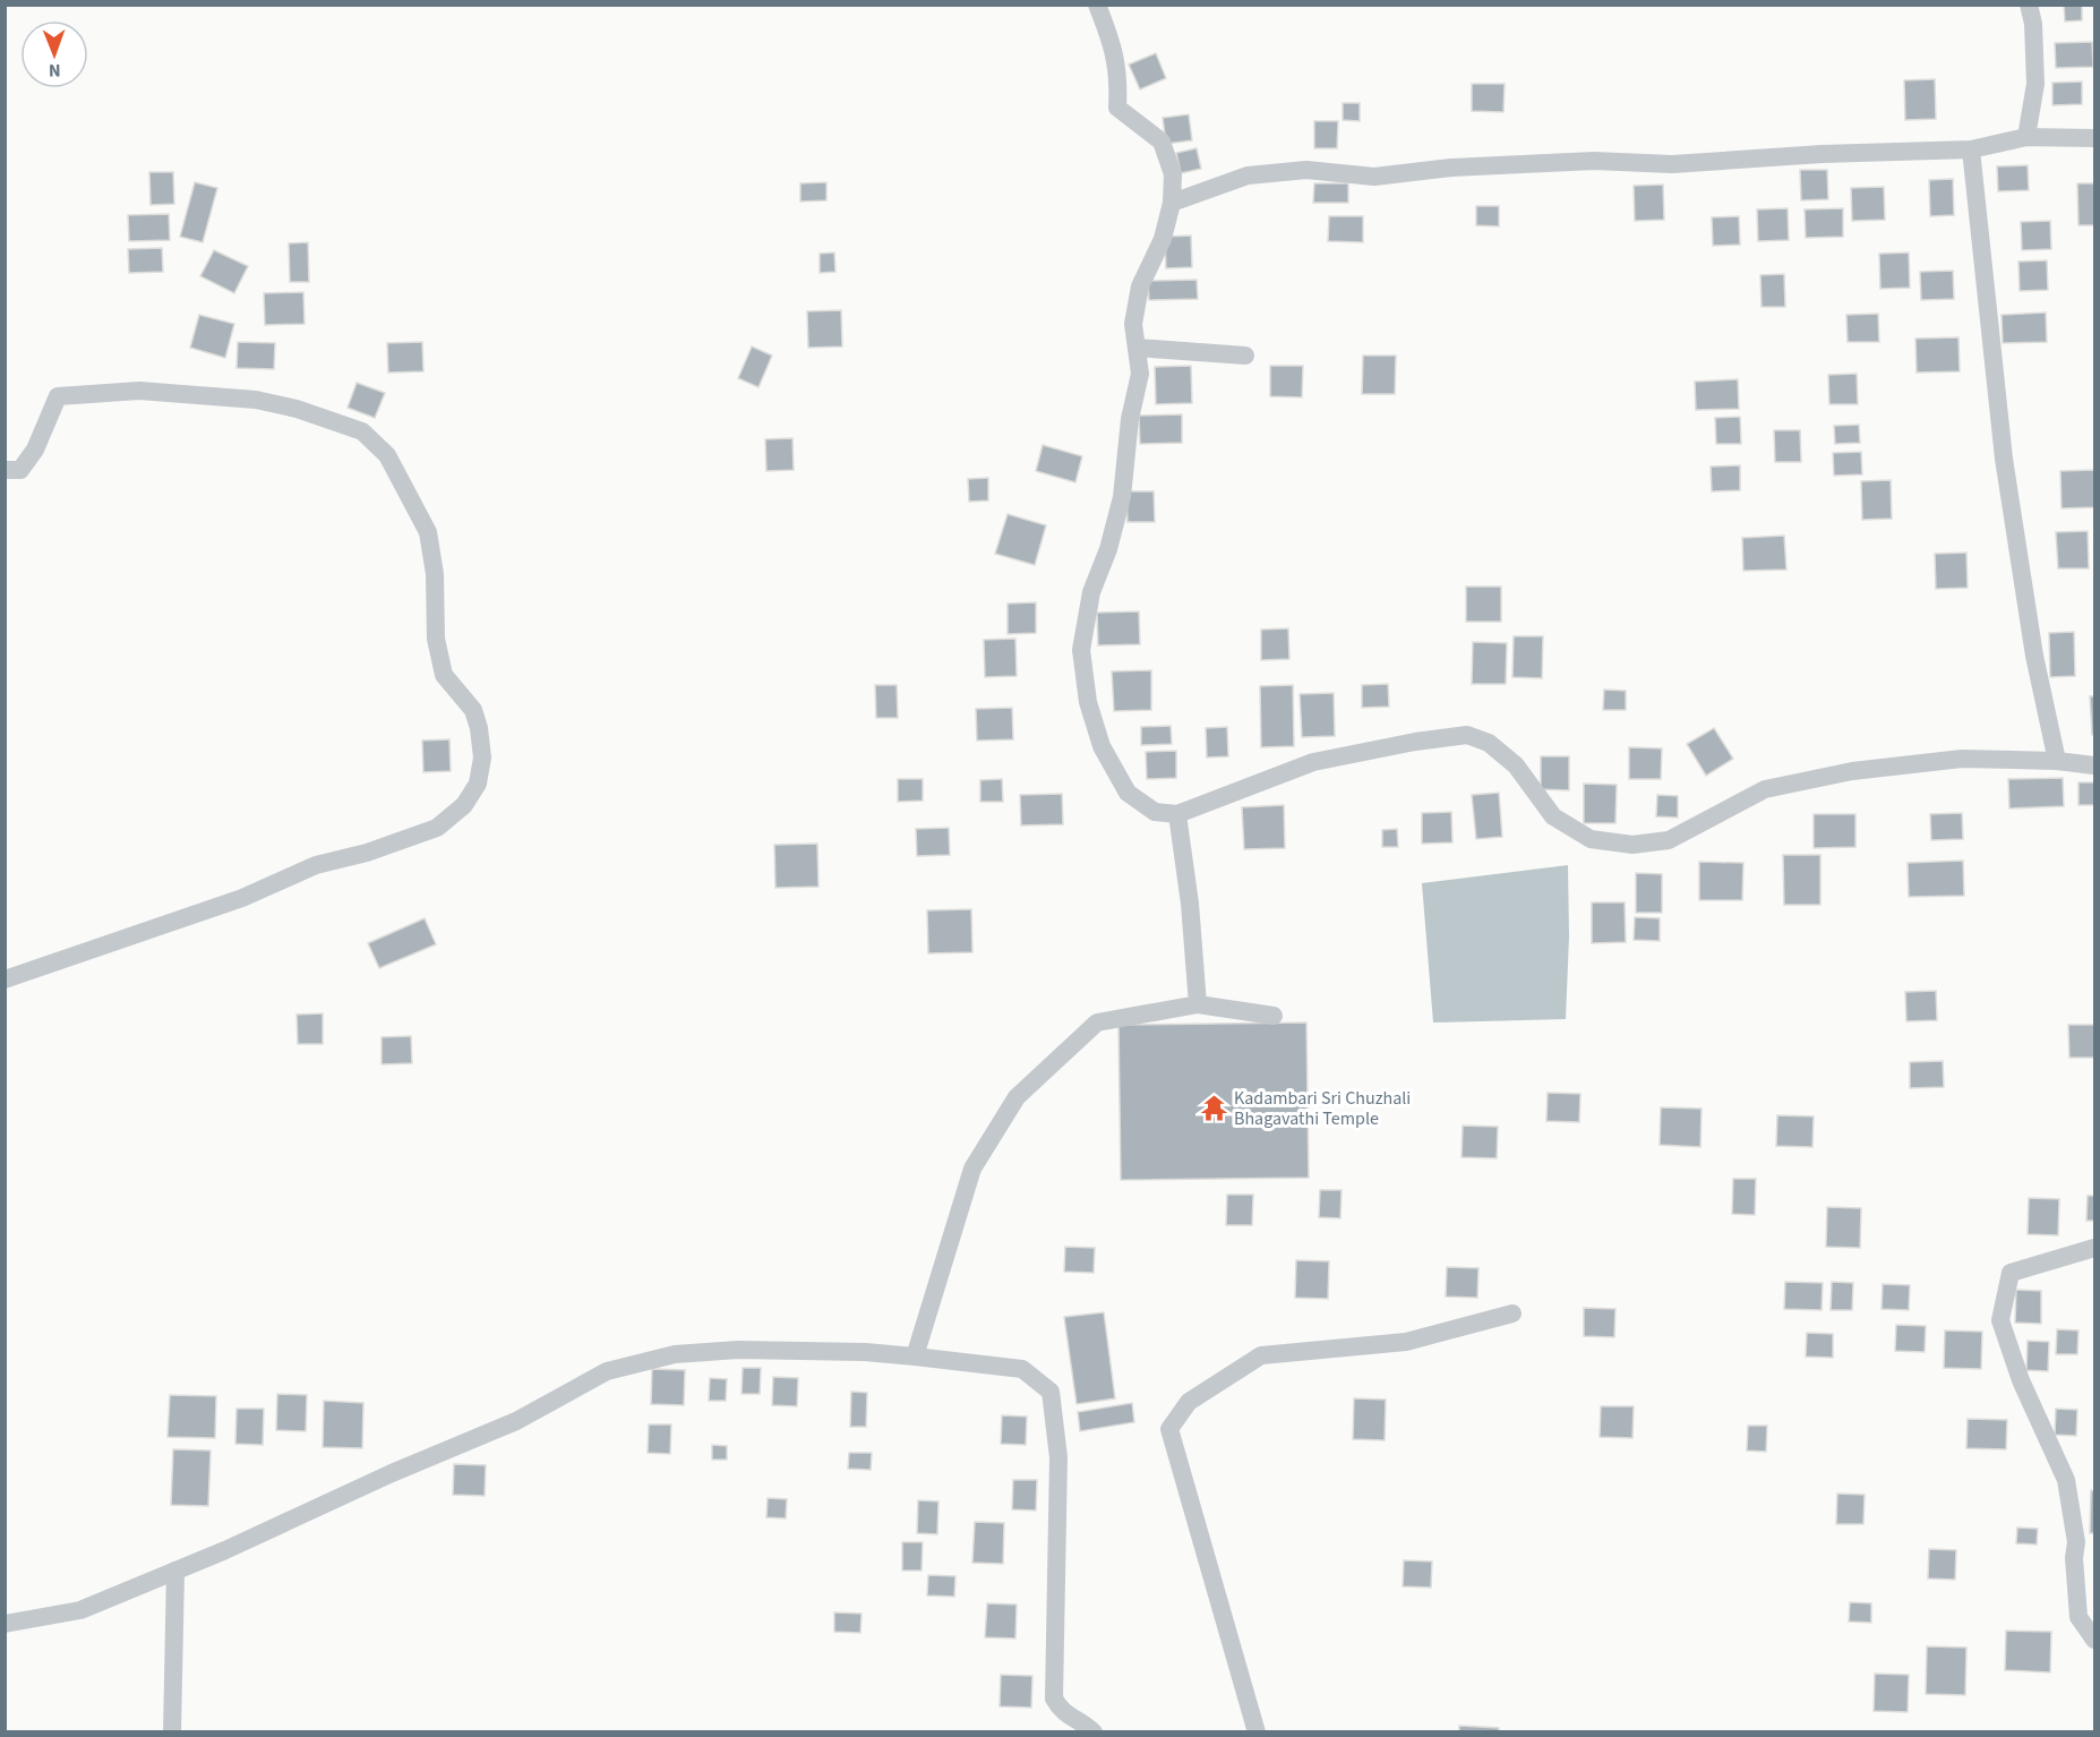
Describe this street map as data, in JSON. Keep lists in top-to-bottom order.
{
  "places": {
    "temple": ["Kadambari Sri Chuzhali Bhagavathi Temple"]
  },
  "north": "bottom"
}
